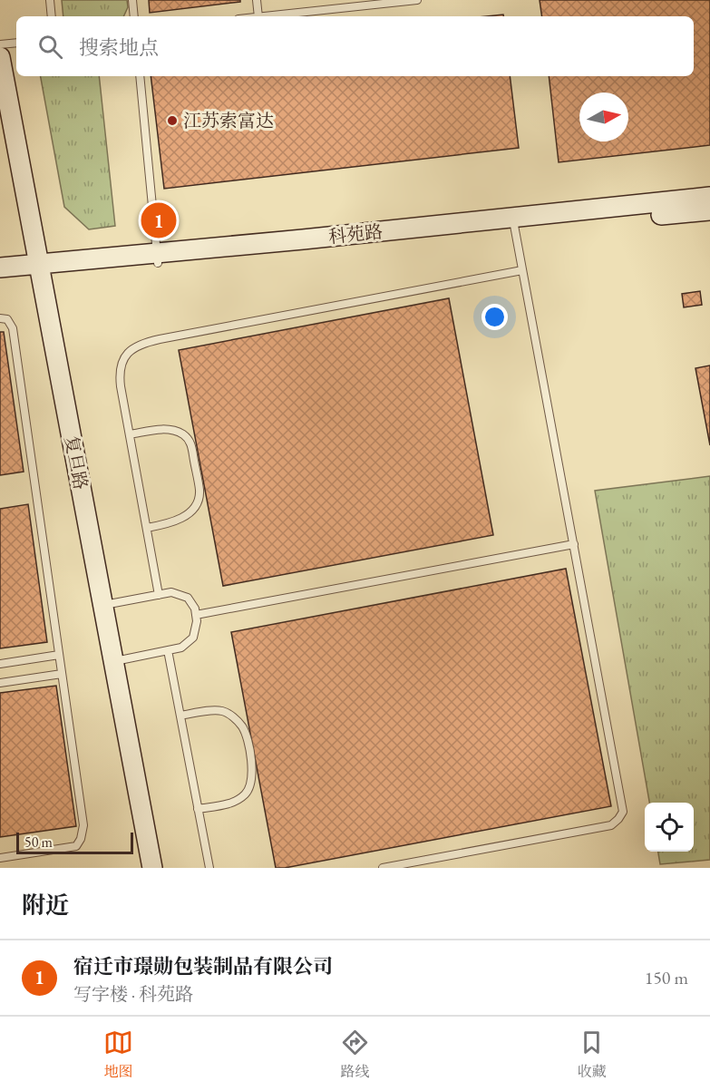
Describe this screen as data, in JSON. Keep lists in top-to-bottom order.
{
  "streets": {
    "street": ["科苑路", "复旦路"]
  },
  "crossings": [
    ["科苑路", "复旦路"]
  ],
  "places": ["江苏索富达"],
  "scale_bar": "50 m",
  "north": "right",
  "page": {
    "search": "搜索地点",
    "pins": "1",
    "scale": "50 m",
    "heading": "附近",
    "list": [
      {
        "mark": "1",
        "name": "宿迁市璟勋包装制品有限公司",
        "note": "写字楼 · 科苑路",
        "value": "150 m"
      }
    ],
    "nav": ["地图", "路线", "收藏"]
  }
}
